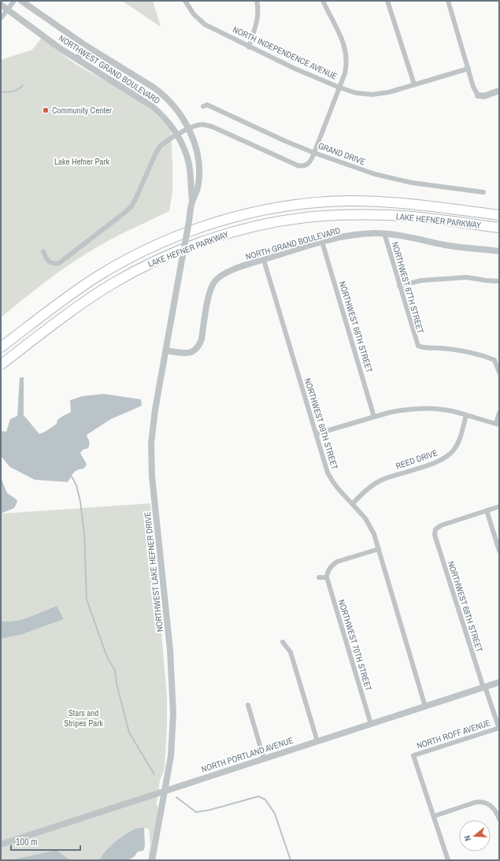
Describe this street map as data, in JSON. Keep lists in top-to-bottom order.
{
  "streets": {
    "highway": ["LAKE HEFNER PARKWAY"],
    "street": [
      "NORTH INDEPENDENCE AVENUE",
      "NORTHWEST GRAND BOULEVARD",
      "GRAND DRIVE",
      "NORTH GRAND BOULEVARD",
      "NORTHWEST 67TH STREET",
      "NORTHWEST 68TH STREET",
      "NORTHWEST 69TH STREET",
      "REED DRIVE",
      "NORTHWEST LAKE HEFNER DRIVE",
      "NORTHWEST 70TH STREET",
      "NORTH ROFF AVENUE",
      "NORTH PORTLAND AVENUE"
    ]
  },
  "crossings": [
    ["NORTHWEST GRAND BOULEVARD", "NORTH GRAND BOULEVARD"],
    ["NORTHWEST GRAND BOULEVARD", "NORTHWEST LAKE HEFNER DRIVE"],
    ["NORTH GRAND BOULEVARD", "NORTHWEST 67TH STREET"],
    ["NORTH GRAND BOULEVARD", "NORTHWEST 68TH STREET"],
    ["NORTH GRAND BOULEVARD", "NORTHWEST 69TH STREET"],
    ["NORTH GRAND BOULEVARD", "NORTHWEST LAKE HEFNER DRIVE"],
    ["NORTHWEST 68TH STREET", "NORTH ROFF AVENUE"],
    ["NORTHWEST 68TH STREET", "NORTH PORTLAND AVENUE"],
    ["NORTHWEST 69TH STREET", "REED DRIVE"],
    ["NORTHWEST 69TH STREET", "NORTH PORTLAND AVENUE"],
    ["NORTHWEST LAKE HEFNER DRIVE", "NORTH PORTLAND AVENUE"],
    ["NORTHWEST 70TH STREET", "NORTH PORTLAND AVENUE"]
  ],
  "parks": ["Lake Hefner Park", "Stars and Stripes Park"],
  "places": ["Community Center"],
  "scale_bar": "100 m",
  "north": "left"
}
